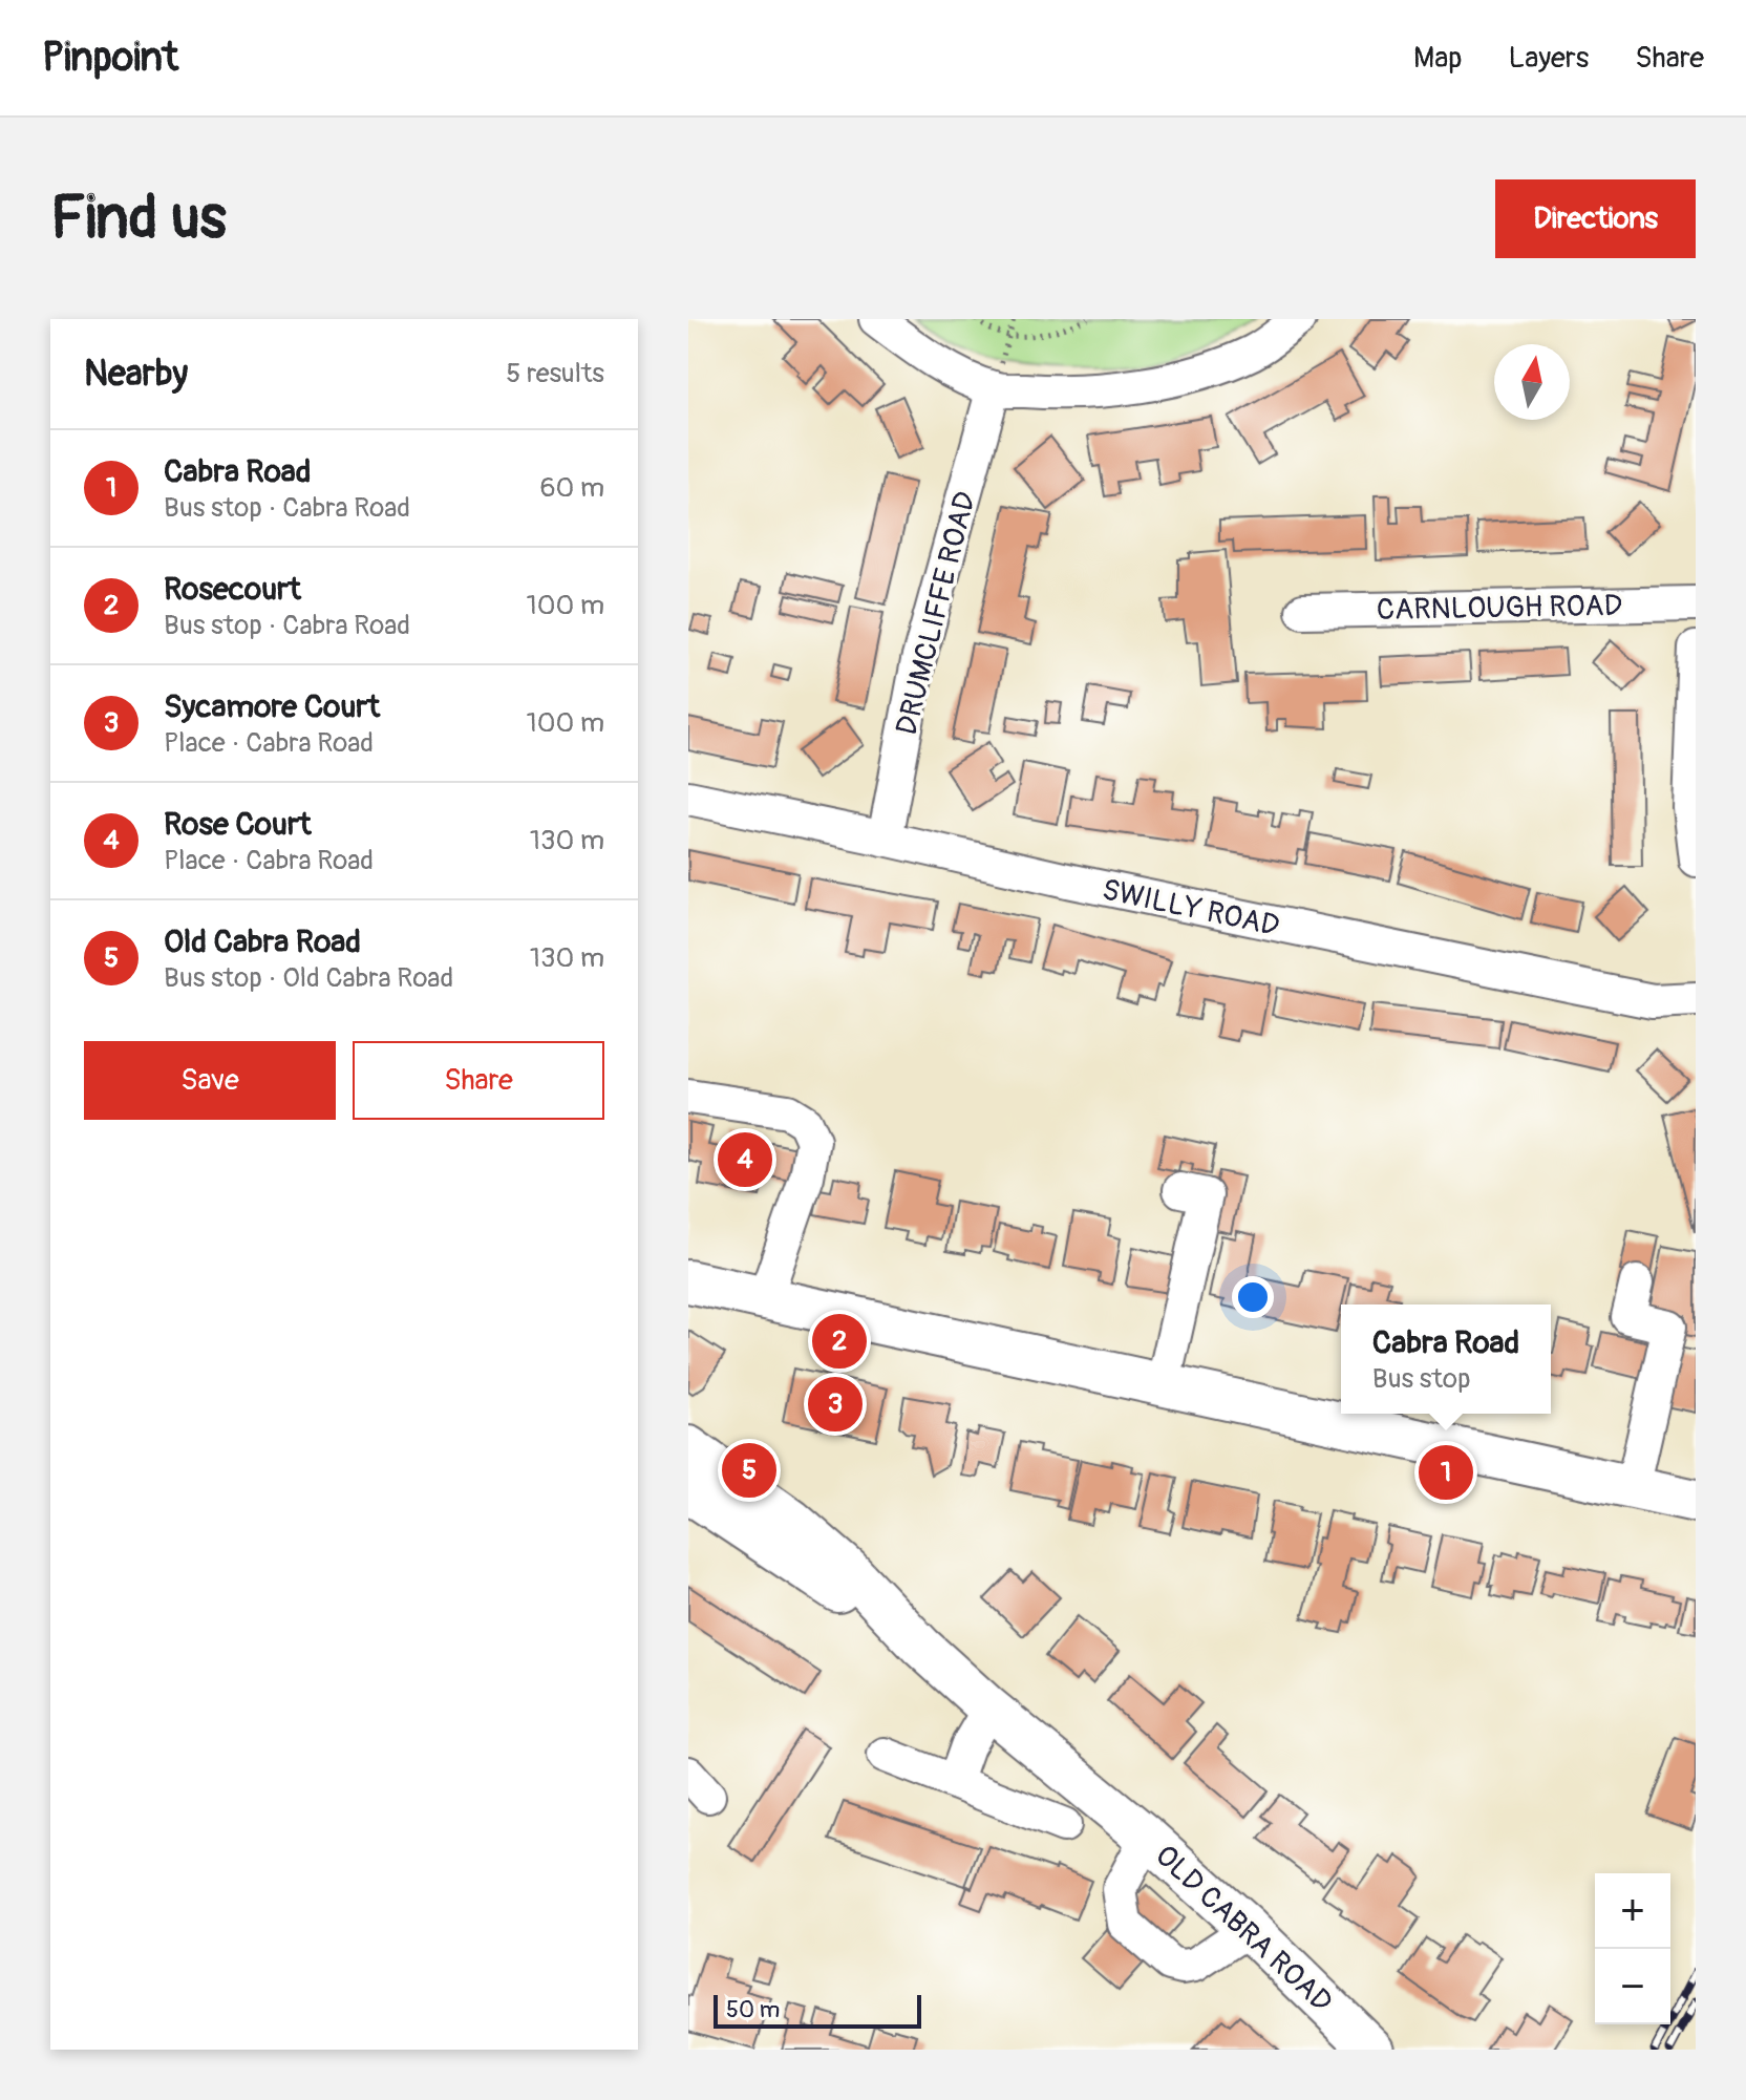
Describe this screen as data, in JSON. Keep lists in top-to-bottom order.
{
  "streets": {
    "main road": ["OLD CABRA ROAD"],
    "street": ["CARNLOUGH ROAD", "DRUMCLIFFE ROAD", "SWILLY ROAD"]
  },
  "crossings": [
    ["DRUMCLIFFE ROAD", "SWILLY ROAD"]
  ],
  "scale_bar": "50 m",
  "north": "top",
  "page": {
    "header": "Pinpoint",
    "nav": ["Map", "Layers", "Share"],
    "buttons": [
      "Directions",
      ["Save", "Share"]
    ],
    "title": "Find us",
    "heading": ["Nearby", "5 results"],
    "list": [
      {
        "mark": "1",
        "name": "Cabra Road",
        "note": "Bus stop · Cabra Road",
        "value": "60 m"
      },
      {
        "mark": "2",
        "name": "Rosecourt",
        "note": "Bus stop · Cabra Road",
        "value": "100 m"
      },
      {
        "mark": "3",
        "name": "Sycamore Court",
        "note": "Place · Cabra Road",
        "value": "100 m"
      },
      {
        "mark": "4",
        "name": "Rose Court",
        "note": "Place · Cabra Road",
        "value": "130 m"
      },
      {
        "mark": "5",
        "name": "Old Cabra Road",
        "note": "Bus stop · Old Cabra Road",
        "value": "130 m"
      }
    ],
    "pins": [
      "4",
      "2",
      "3",
      "5",
      "1"
    ],
    "popup": ["Cabra Road", "Bus stop"],
    "map_buttons": ["+", "−"],
    "scale": "50 m"
  }
}
